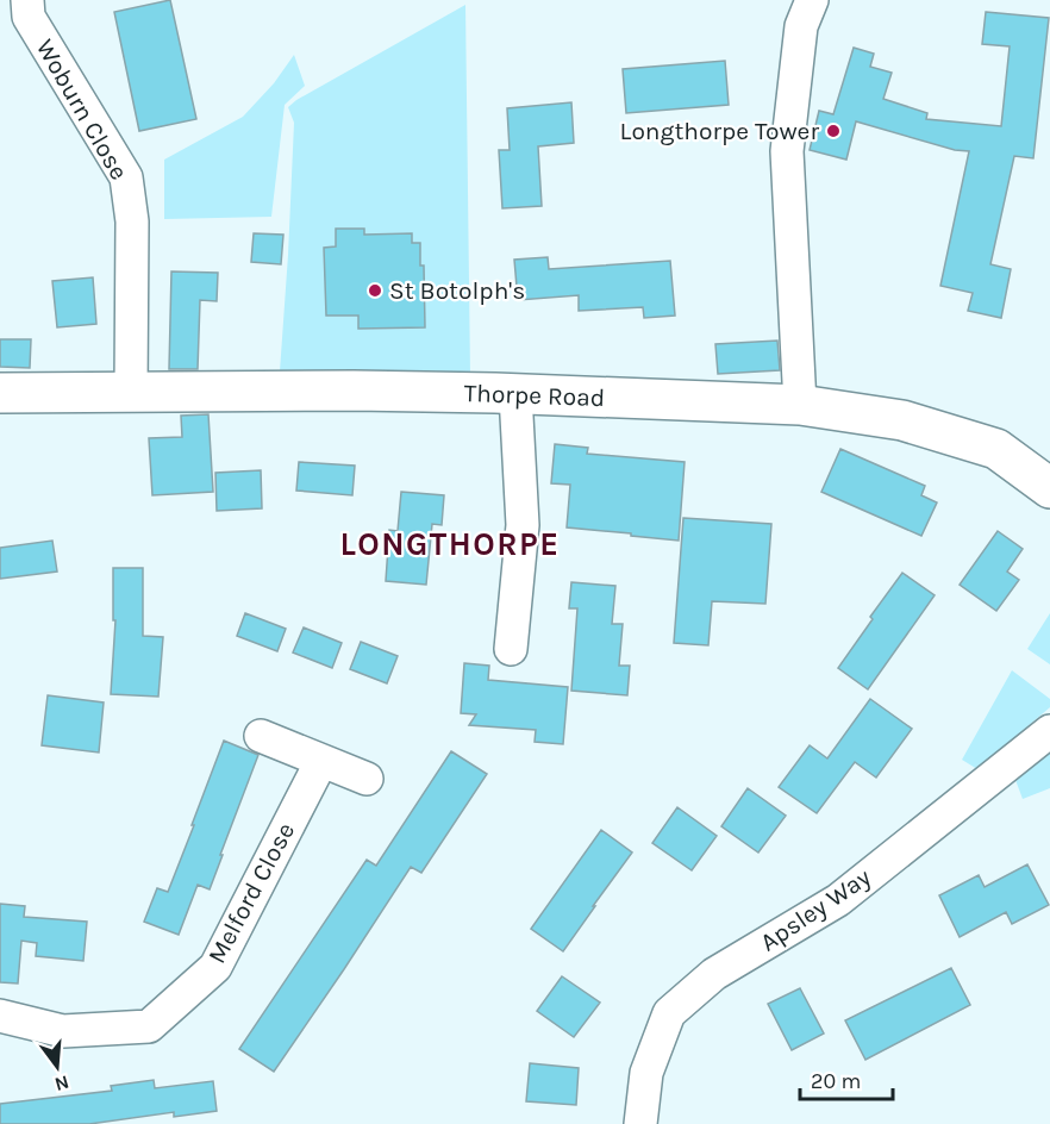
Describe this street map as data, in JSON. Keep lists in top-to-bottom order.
{
  "streets": {
    "street": [
      "Woburn Close",
      "Thorpe Road",
      "Melford Close",
      "Apsley Way"
    ]
  },
  "crossings": [
    ["Woburn Close", "Thorpe Road"]
  ],
  "districts": ["LONGTHORPE"],
  "places": ["Longthorpe Tower", "St Botolph's"],
  "scale_bar": "20 m",
  "north": "bottom"
}
